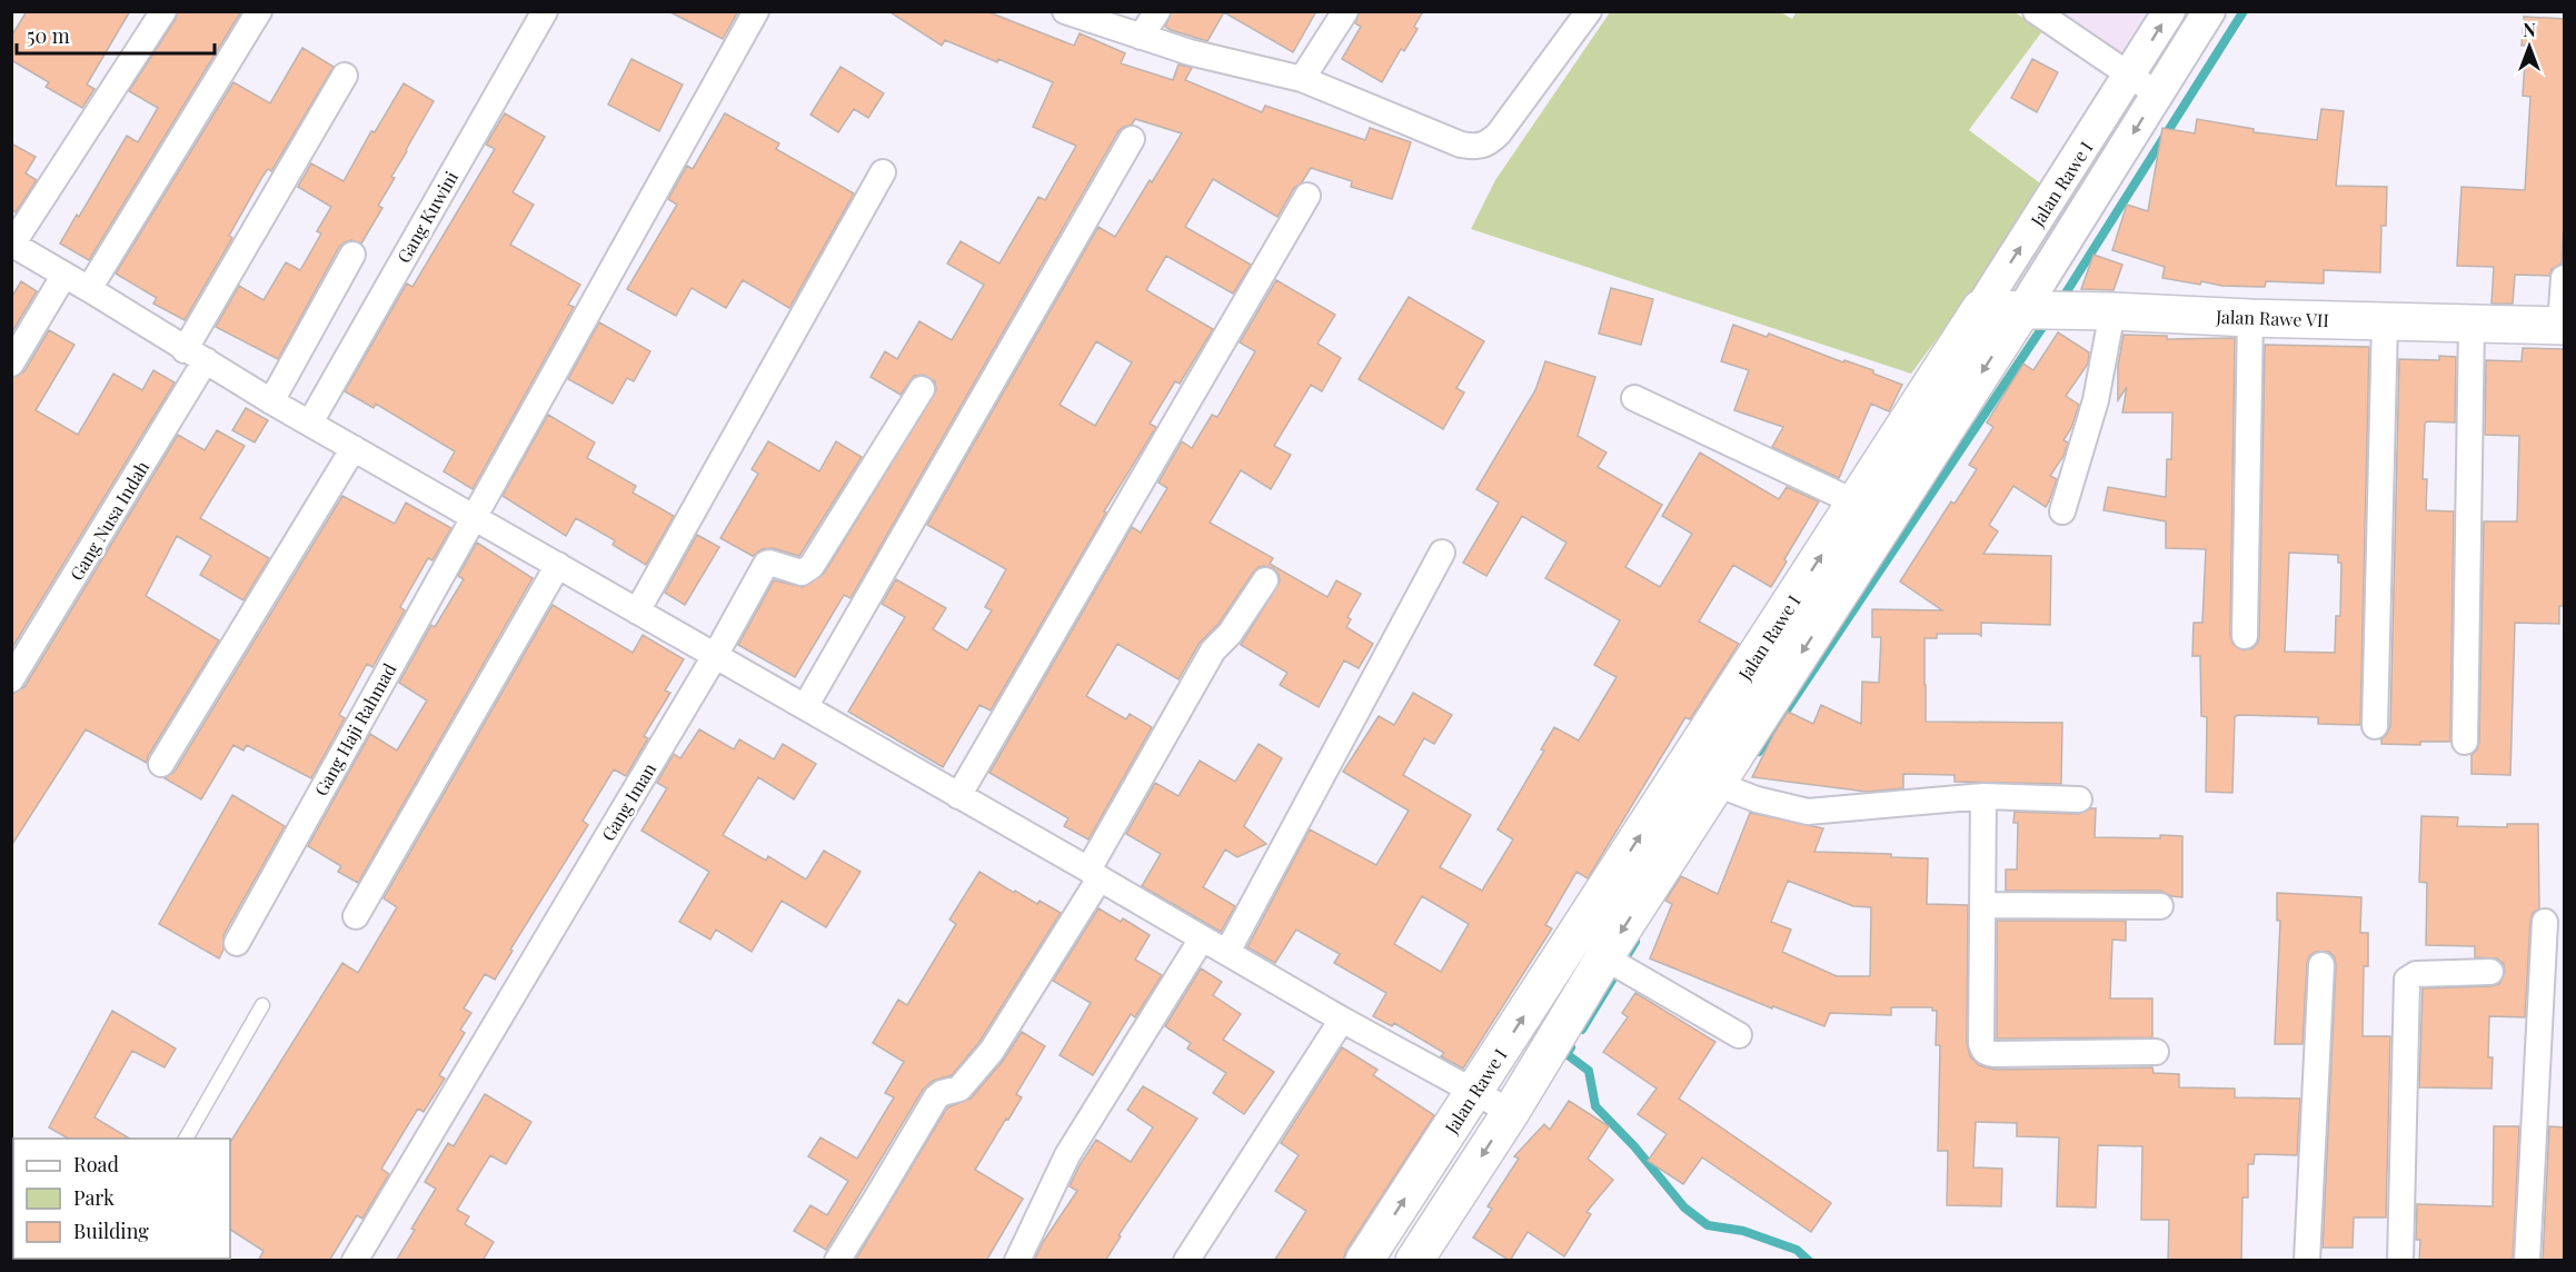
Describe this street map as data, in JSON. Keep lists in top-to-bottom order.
{
  "streets": {
    "main road": ["Jalan Rawe I", "Jalan Rawe VII"],
    "street": [
      "Gang Kuwini",
      "Gang Nusa Indah",
      "Gang Haji Rahmad",
      "Gang Iman"
    ]
  },
  "crossings": [
    ["Jalan Rawe I", "Jalan Rawe VII"]
  ],
  "legend": ["Road", "Park", "Building"],
  "scale_bar": "50 m",
  "north": "top"
}
